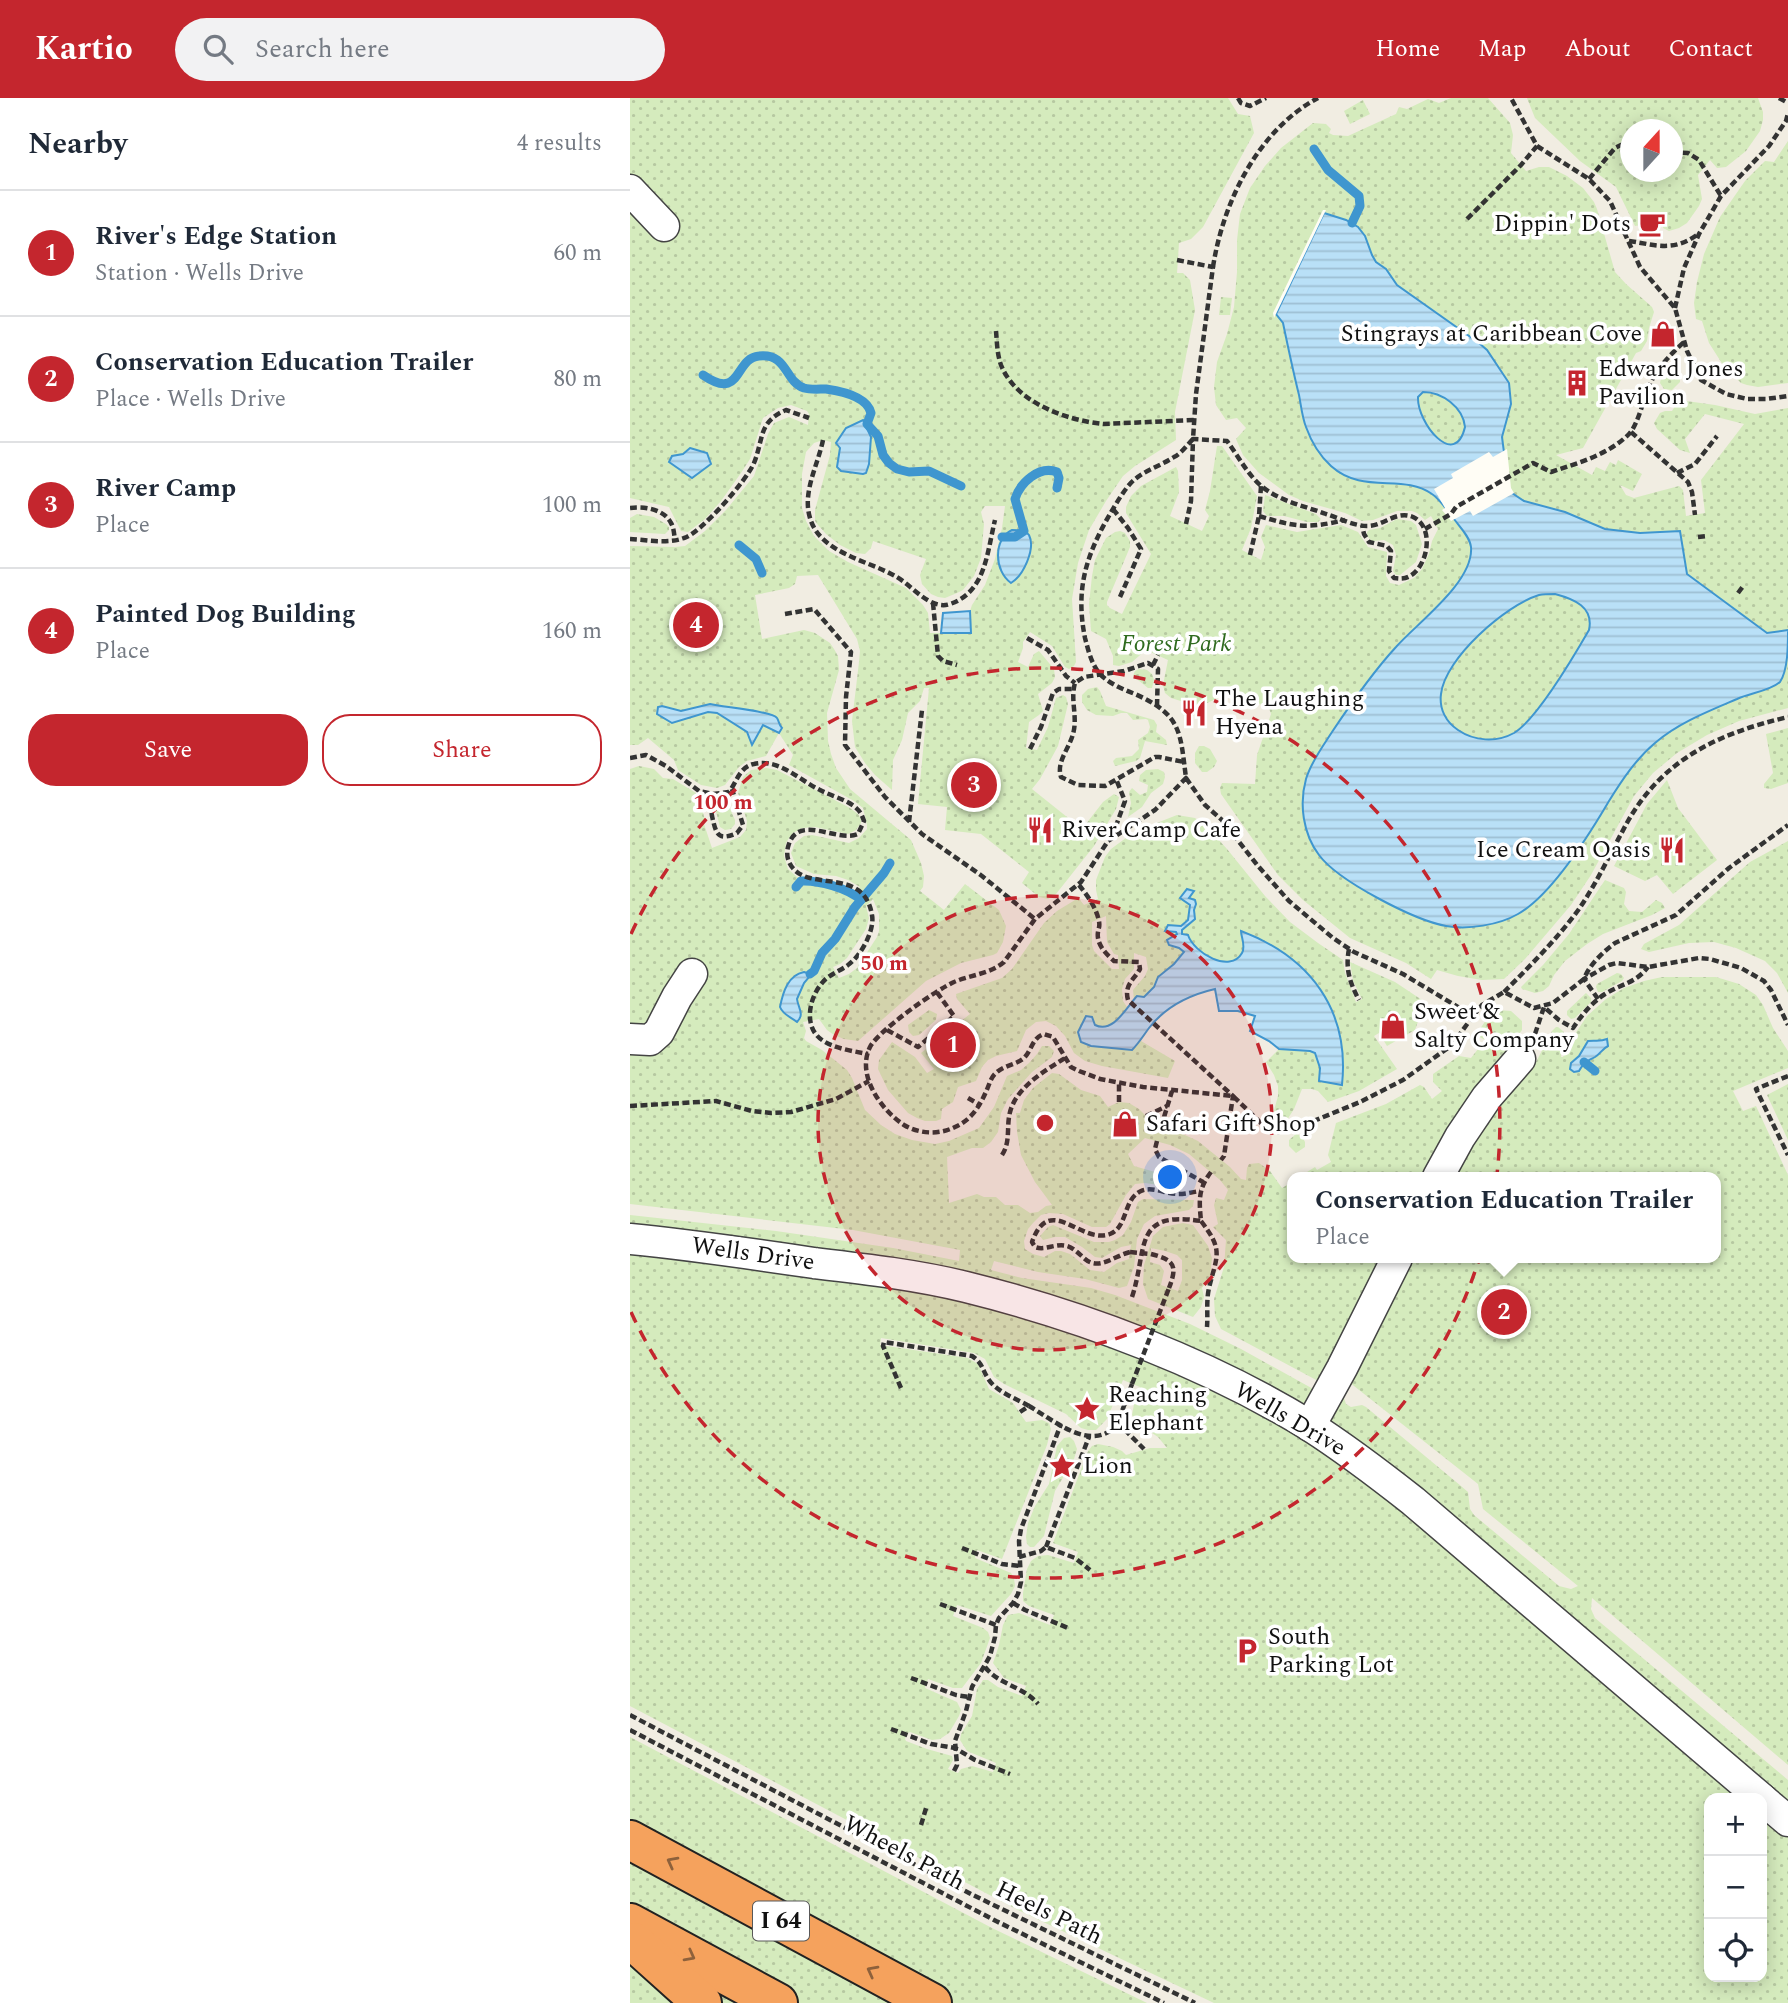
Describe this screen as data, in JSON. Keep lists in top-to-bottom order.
{
  "streets": {
    "highway": ["I 64"],
    "street": ["Wells Drive"],
    "path": ["Wheels Path", "Heels Path"]
  },
  "parks": ["Forest Park"],
  "places": {
    "cafe": ["Dippin' Dots"],
    "shop": ["Stingrays at Caribbean Cove", "Sweet & Salty Company", "Safari Gift Shop"],
    "building": ["Edward Jones Pavilion"],
    "restaurant": ["The Laughing Hyena", "River Camp Cafe", "Ice Cream Oasis"],
    "place": ["Reaching Elephant", "Lion"],
    "parking": ["South Parking Lot"]
  },
  "north": "top",
  "page": {
    "header": "Kartio",
    "search": "Search here",
    "nav": [
      "Home",
      "Map",
      "About",
      "Contact"
    ],
    "heading": ["Nearby", "4 results"],
    "list": [
      {
        "mark": "1",
        "name": "River's Edge Station",
        "note": "Station · Wells Drive",
        "value": "60 m"
      },
      {
        "mark": "2",
        "name": "Conservation Education Trailer",
        "note": "Place · Wells Drive",
        "value": "80 m"
      },
      {
        "mark": "3",
        "name": "River Camp",
        "note": "Place",
        "value": "100 m"
      },
      {
        "mark": "4",
        "name": "Painted Dog Building",
        "note": "Place",
        "value": "160 m"
      }
    ],
    "pins": [
      "4",
      "3",
      "1",
      "2"
    ],
    "buttons": ["Save", "Share"],
    "popup": ["Conservation Education Trailer", "Place"],
    "map_buttons": ["+", "−"]
  },
  "rings": ["100 m", "50 m"]
}
